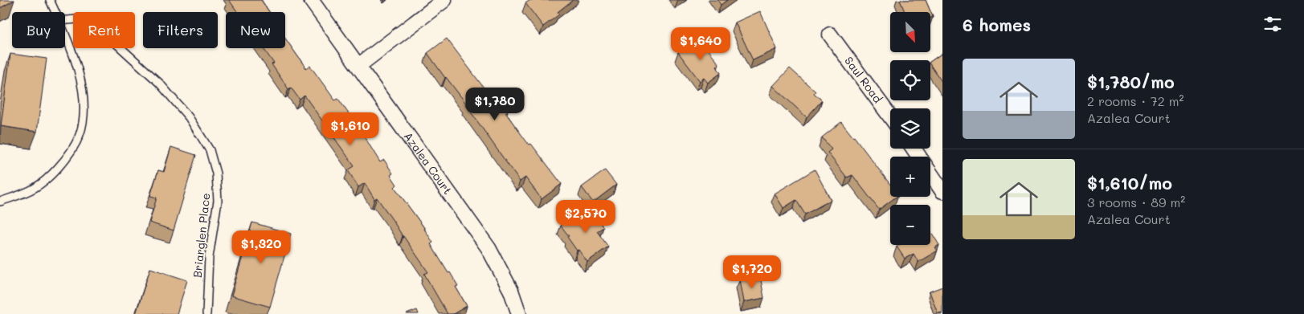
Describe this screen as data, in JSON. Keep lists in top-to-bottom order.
{
  "streets": {
    "street": ["Saul Road", "Azalea Court"],
    "lane": ["Briarglen Place"]
  },
  "north": "bottom right",
  "page": {
    "heading": "6 homes",
    "map_buttons": ["+", "−"],
    "chip": [
      "Buy",
      "Rent",
      "Filters",
      "New"
    ],
    "price": [
      "$1,640",
      "$1,780",
      "$1,610",
      "$2,570",
      "$1,320",
      "$1,720"
    ],
    "list": [
      {
        "name": "$1,780/mo",
        "note": "2 rooms · 72 m² · Azalea Court"
      },
      {
        "name": "$1,610/mo",
        "note": "3 rooms · 89 m² · Azalea Court"
      }
    ]
  }
}
